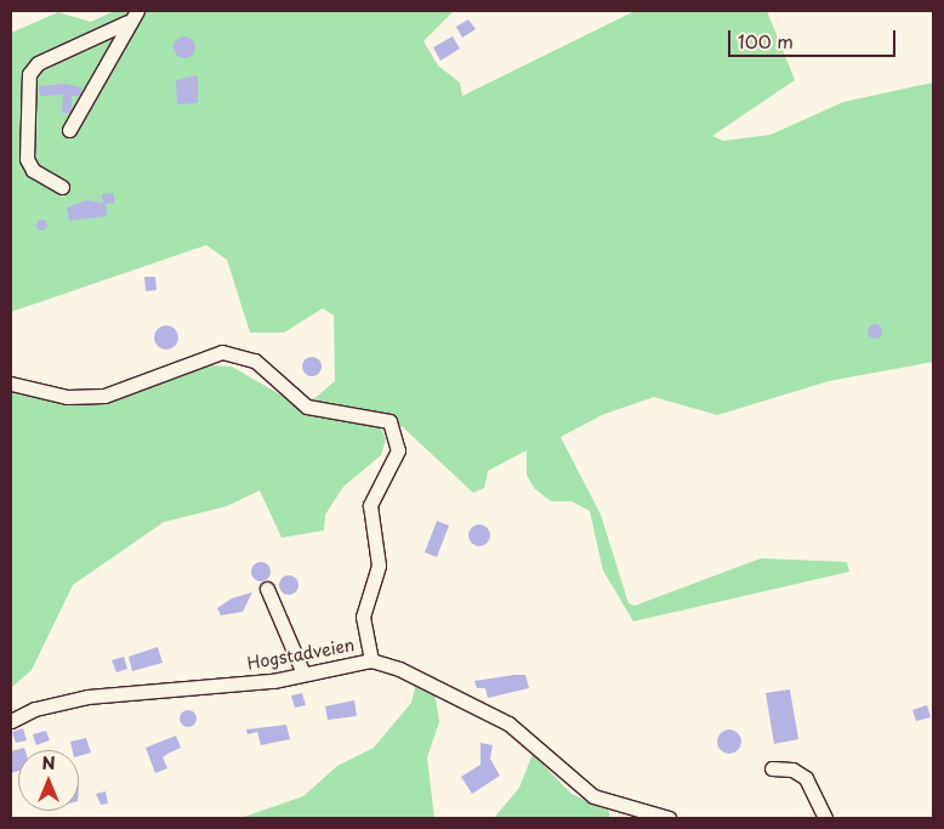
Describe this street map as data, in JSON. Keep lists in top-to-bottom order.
{
  "streets": {
    "street": ["Hogstadveien"]
  },
  "scale_bar": "100 m",
  "north": "top"
}
